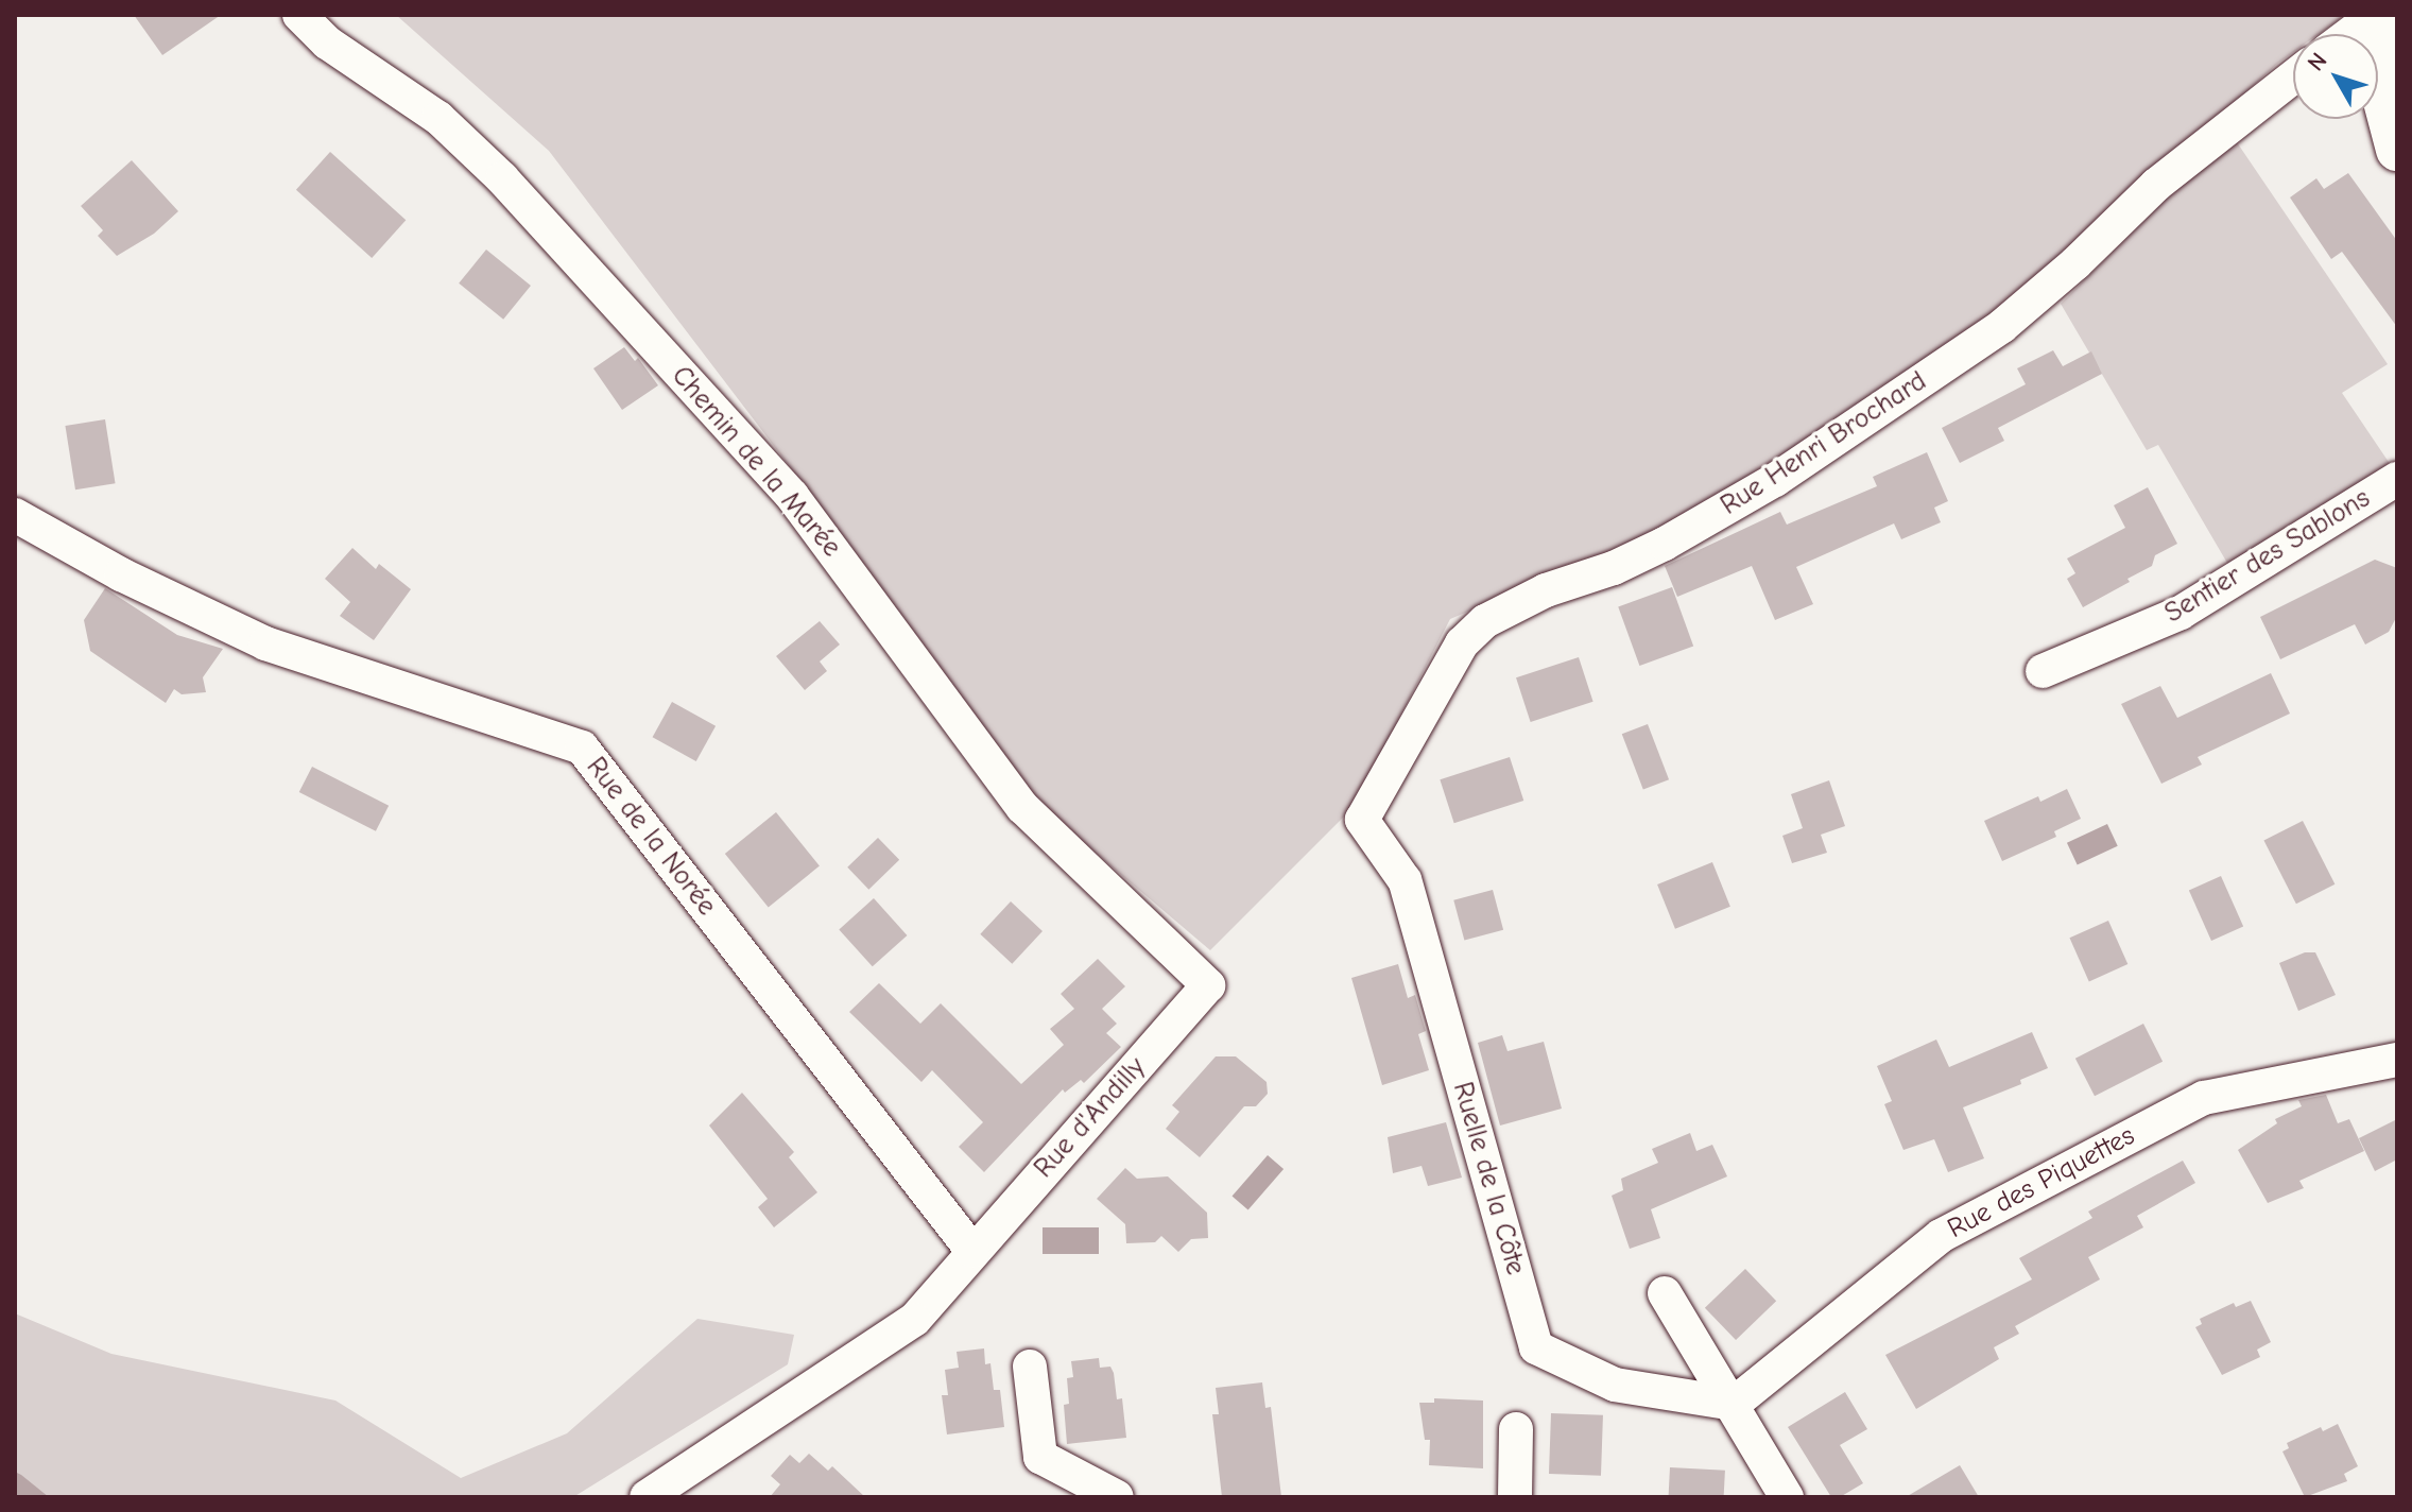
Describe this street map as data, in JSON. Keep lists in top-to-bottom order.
{
  "streets": {
    "street": [
      "Rue Henri Brochard",
      "Chemin de la Marée",
      "Sentier des Sablons",
      "Rue de la Norée",
      "Rue d'Andilly",
      "Ruelle de la Côte",
      "Rue des Piquettes"
    ]
  },
  "crossings": [
    ["Rue Henri Brochard", "Ruelle de la Côte"],
    ["Chemin de la Marée", "Rue d'Andilly"],
    ["Rue de la Norée", "Rue d'Andilly"],
    ["Ruelle de la Côte", "Rue des Piquettes"]
  ],
  "north": "top left"
}
